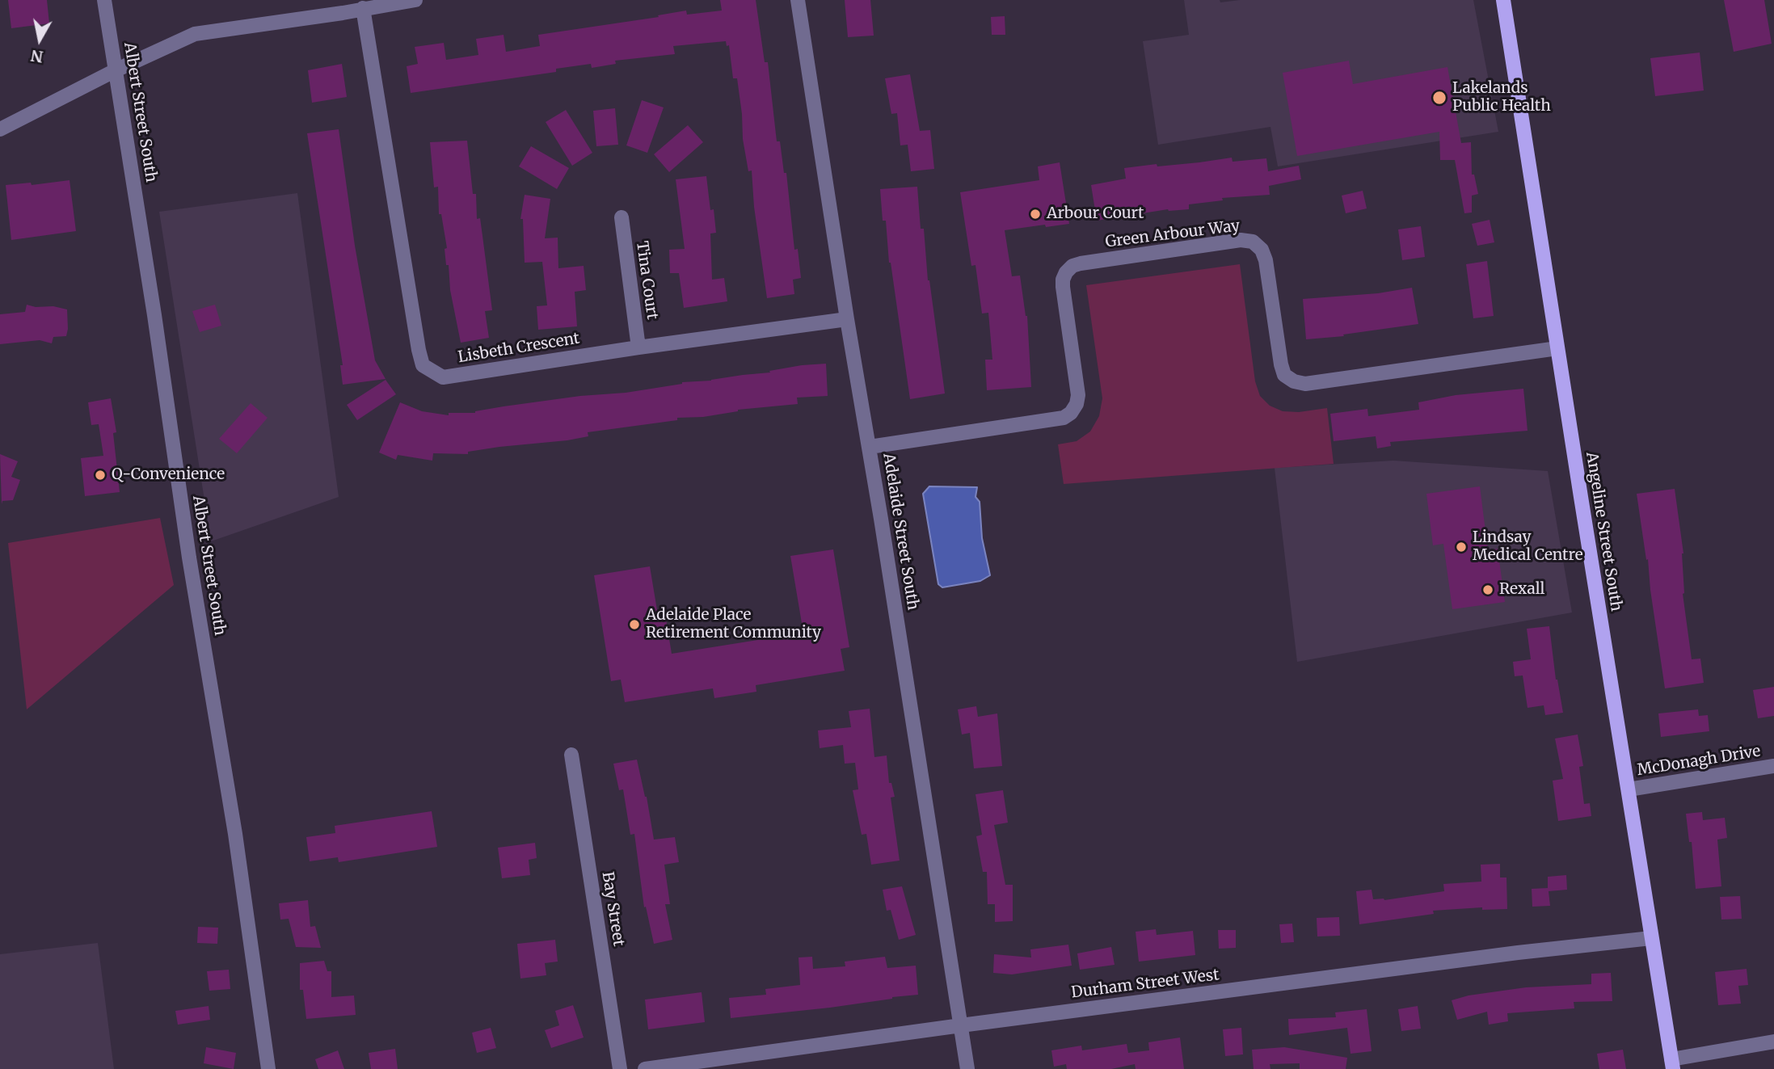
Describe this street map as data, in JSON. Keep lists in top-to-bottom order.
{
  "streets": {
    "main road": ["Angeline Street South"],
    "street": [
      "Albert Street South",
      "Green Arbour Way",
      "Tina Court",
      "Lisbeth Crescent",
      "Adelaide Street South",
      "McDonagh Drive",
      "Bay Street",
      "Durham Street West"
    ]
  },
  "crossings": [
    ["Green Arbour Way", "Adelaide Street South"],
    ["Green Arbour Way", "Angeline Street South"],
    ["Tina Court", "Lisbeth Crescent"],
    ["Lisbeth Crescent", "Adelaide Street South"],
    ["Adelaide Street South", "Durham Street West"],
    ["Angeline Street South", "McDonagh Drive"],
    ["Angeline Street South", "Durham Street West"]
  ],
  "places": [
    "Lakelands Public Health",
    "Arbour Court",
    "Q-Convenience",
    "Lindsay Medical Centre",
    "Rexall",
    "Adelaide Place Retirement Community"
  ],
  "north": "bottom"
}
